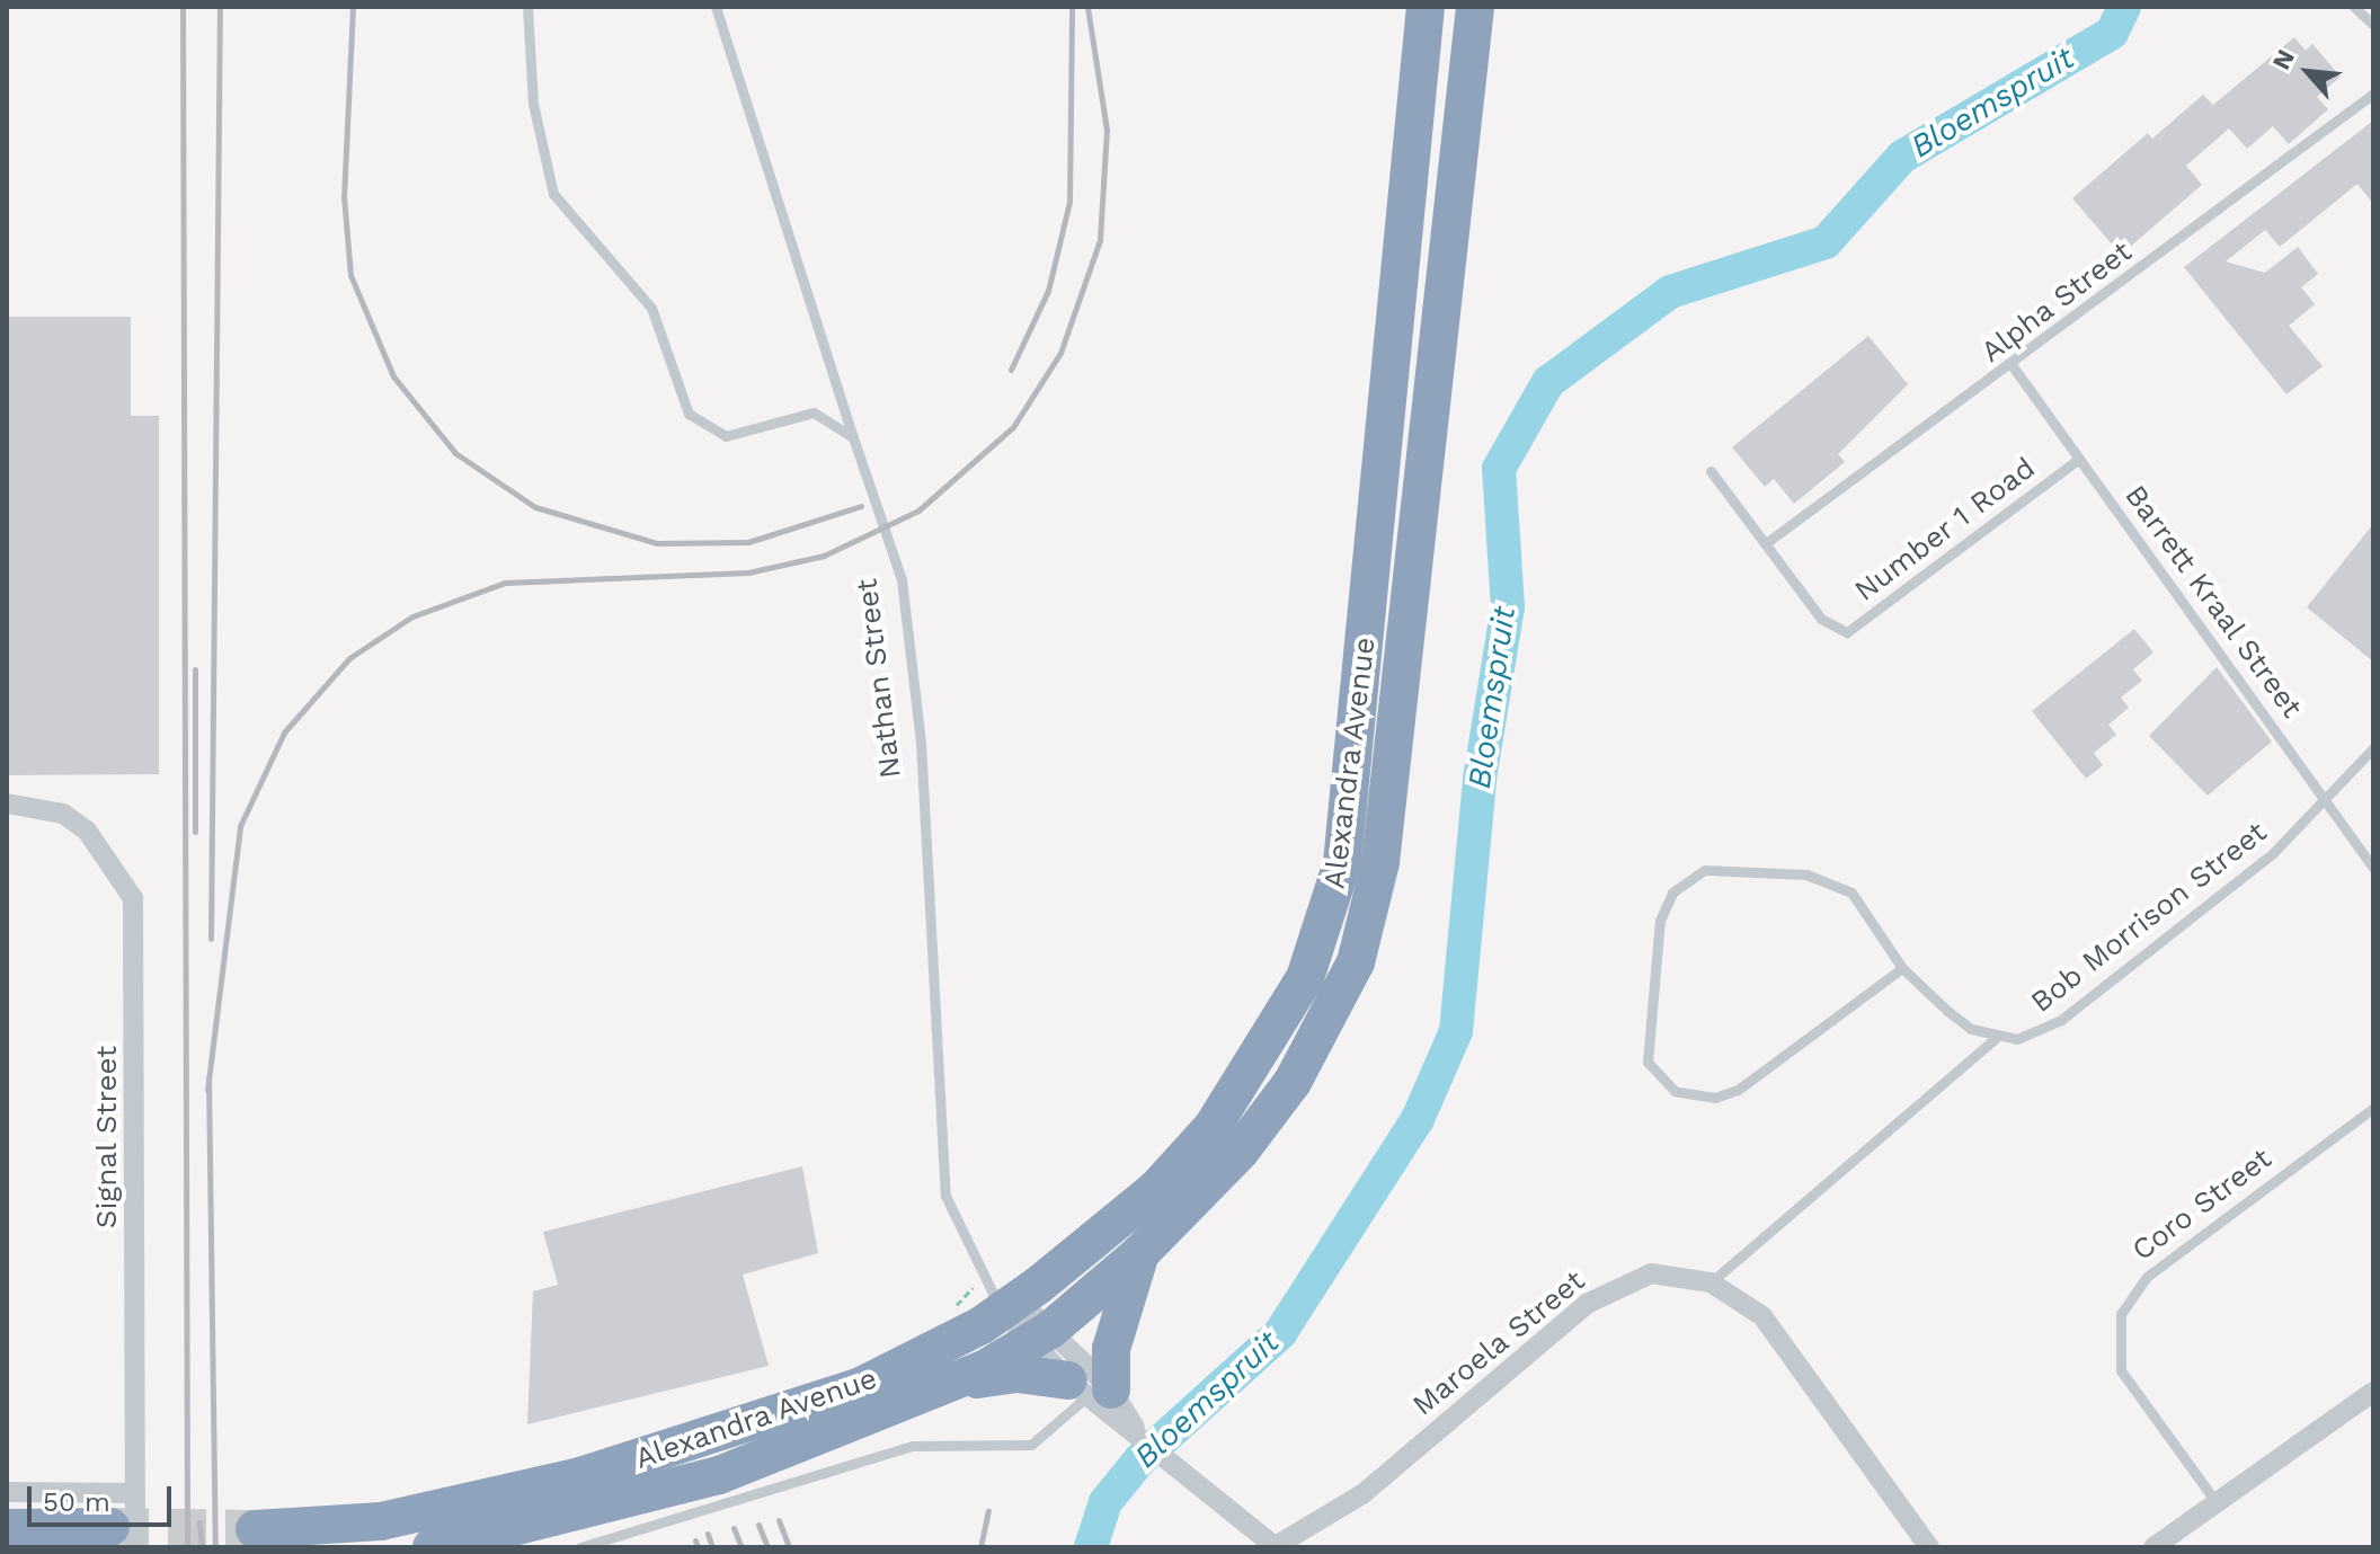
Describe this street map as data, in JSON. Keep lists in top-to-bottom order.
{
  "streets": {
    "highway": ["Alexandra Avenue"],
    "street": ["Nathan Street", "Signal Street", "Maroela Street"],
    "lane": [
      "Alpha Street",
      "Number 1 Road",
      "Barrett Kraal Street",
      "Bob Morrison Street",
      "Coro Street"
    ]
  },
  "crossings": [
    ["Alpha Street", "Number 1 Road"],
    ["Alpha Street", "Barrett Kraal Street"],
    ["Number 1 Road", "Barrett Kraal Street"],
    ["Barrett Kraal Street", "Bob Morrison Street"],
    ["Nathan Street", "Alexandra Avenue"],
    ["Nathan Street", "Maroela Street"]
  ],
  "water": ["Bloemspruit"],
  "scale_bar": "50 m",
  "north": "top left"
}
